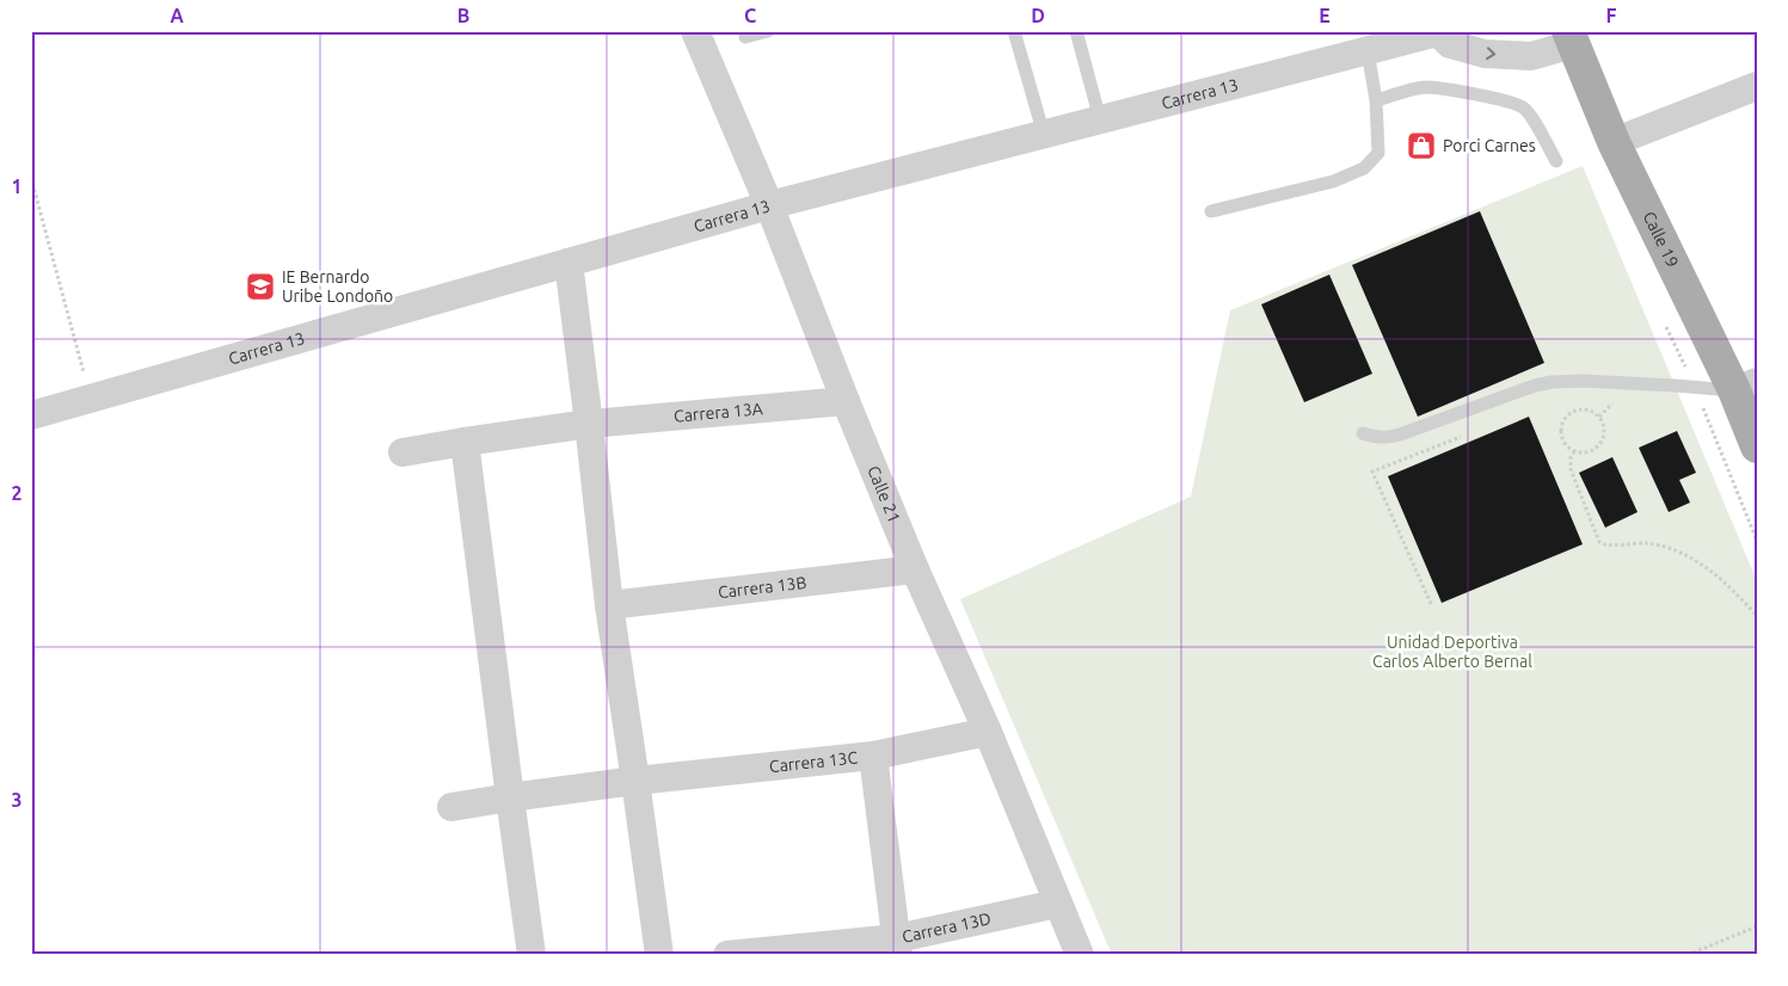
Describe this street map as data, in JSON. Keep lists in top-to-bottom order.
{
  "streets": {
    "main road": ["Calle 19"],
    "street": [
      "Carrera 13",
      "Carrera 13A",
      "Calle 21",
      "Carrera 13B",
      "Carrera 13C",
      "Carrera 13D"
    ]
  },
  "crossings": [
    ["Carrera 13", "Calle 19"],
    ["Carrera 13", "Calle 21"],
    ["Carrera 13A", "Calle 21"],
    ["Calle 21", "Carrera 13B"],
    ["Calle 21", "Carrera 13C"],
    ["Calle 21", "Carrera 13D"]
  ],
  "parks": ["Unidad Deportiva Carlos Alberto Bernal"],
  "places": {
    "shop": ["Porci Carnes"],
    "school or university": ["IE Bernardo Uribe Londoño"]
  },
  "grid": {
    "columns": [
      "A",
      "B",
      "C",
      "D",
      "E",
      "F"
    ],
    "rows": ["1", "2", "3"]
  }
}
